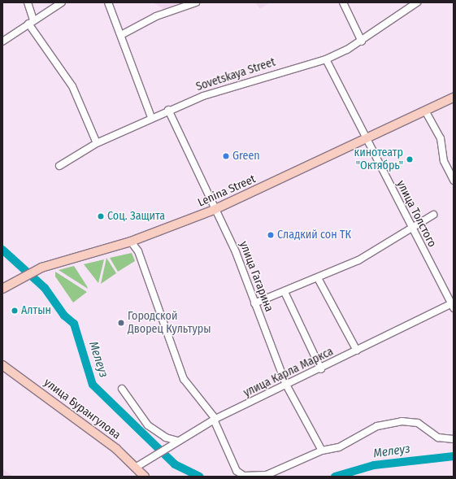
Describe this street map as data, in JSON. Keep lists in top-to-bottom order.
{
  "streets": {
    "main road": ["Lenina Street", "улица Бурангулова"],
    "street": [
      "Sovetskaya Street",
      "улица Толстого",
      "улица Гагарина",
      "улица Карла Маркса"
    ]
  },
  "crossings": [
    ["Sovetskaya Street", "улица Толстого"],
    ["Sovetskaya Street", "улица Гагарина"],
    ["Lenina Street", "улица Толстого"],
    ["Lenina Street", "улица Гагарина"],
    ["улица Толстого", "улица Карла Маркса"],
    ["улица Гагарина", "улица Карла Маркса"],
    ["улица Карла Маркса", "улица Бурангулова"]
  ],
  "water": ["Мелеуз"],
  "places": [
    "Green",
    "кинотеатр \"Октябрь\"",
    "Соц. Защита",
    "Сладкий сон ТК",
    "Алтын",
    "Городской Дворец Культуры"
  ]
}
